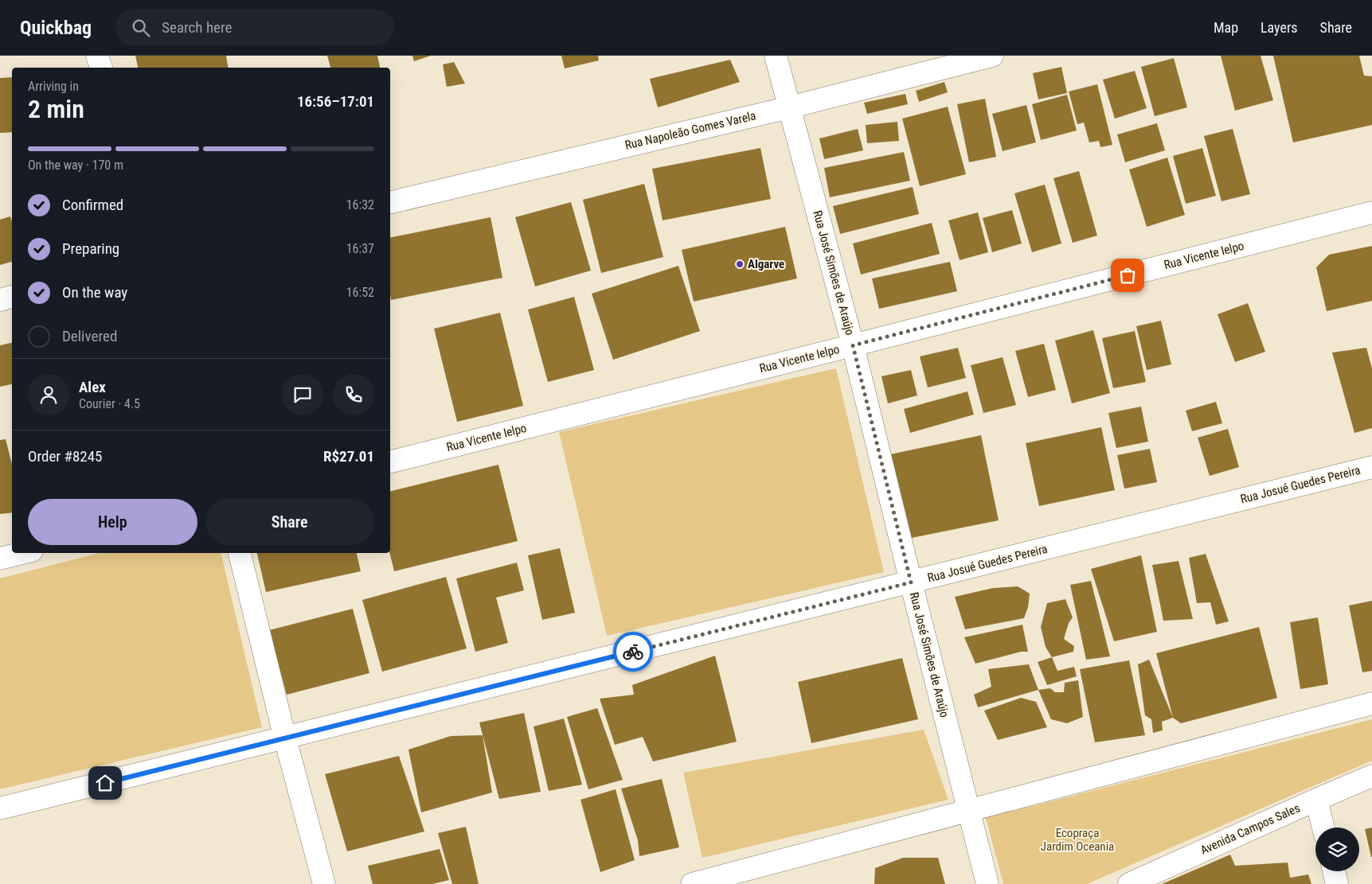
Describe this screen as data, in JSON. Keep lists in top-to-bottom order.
{
  "streets": {
    "street": [
      "Rua Napoleão Gomes Varela",
      "Rua Vicente Ielpo",
      "Rua José Simões de Araújo",
      "Rua Josué Guedes Pereira",
      "Avenida Campos Sales"
    ]
  },
  "crossings": [
    ["Rua Napoleão Gomes Varela", "Rua José Simões de Araújo"],
    ["Rua Vicente Ielpo", "Rua José Simões de Araújo"],
    ["Rua José Simões de Araújo", "Rua Josué Guedes Pereira"]
  ],
  "parks": ["Ecopraça Jardim Oceania"],
  "places": ["Algarve"],
  "page": {
    "header": "Quickbag",
    "search": "Search here",
    "nav": ["Map", "Layers", "Share"],
    "heading": ["2 min", "Arriving in", "16:56–17:01"],
    "panel": [
      "Alex",
      "Courier · 4.5",
      "Order #8245",
      "R$27.01"
    ],
    "bar": "On the way · 170 m",
    "list": [
      ["Confirmed", "16:32"],
      ["Preparing", "16:37"],
      ["On the way", "16:52"],
      "Delivered"
    ],
    "buttons": ["Help", "Share"]
  }
}
